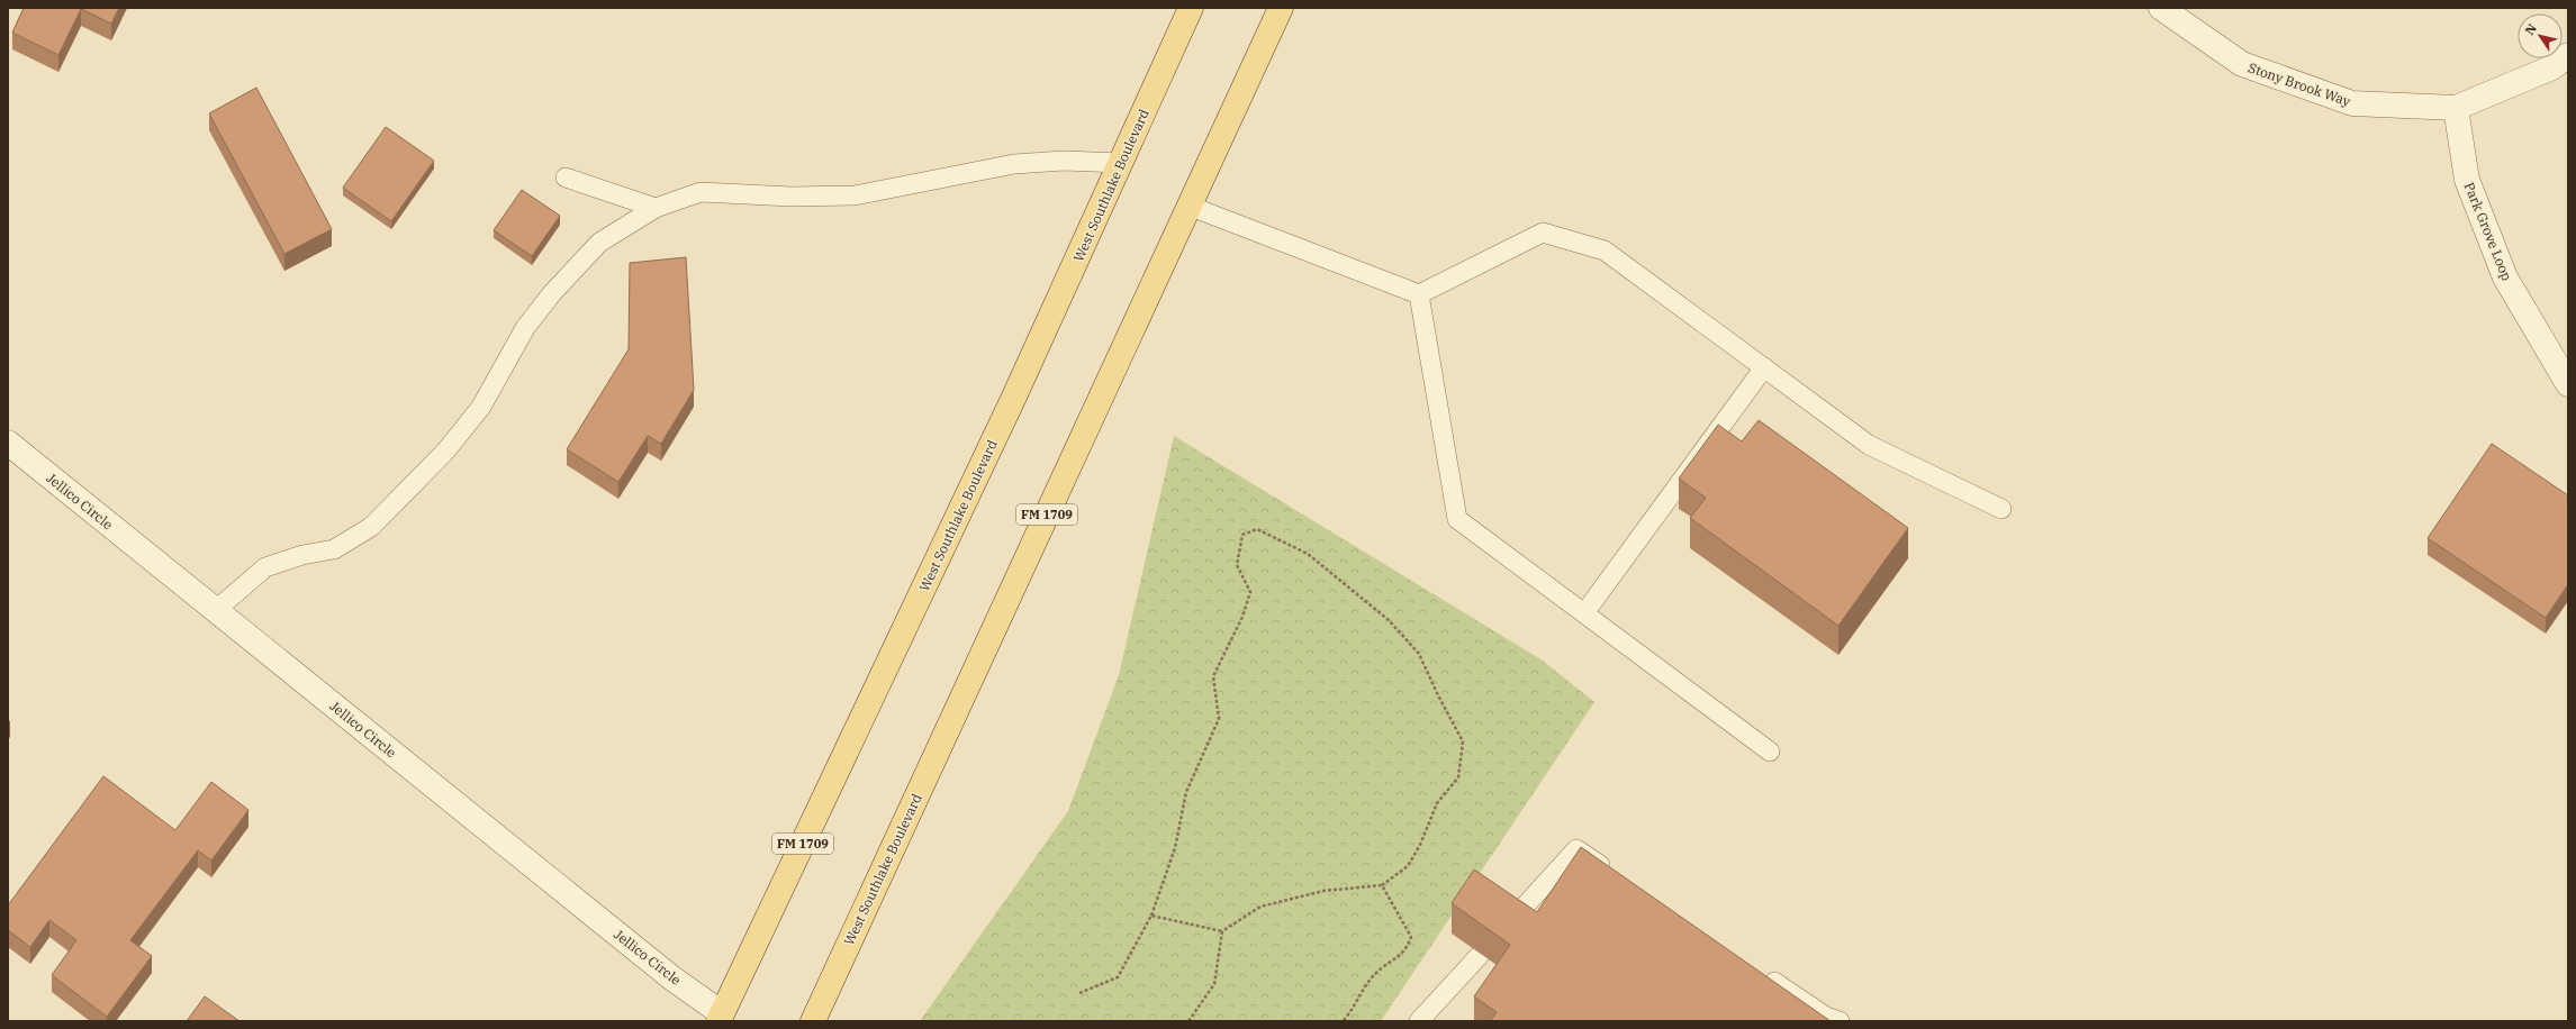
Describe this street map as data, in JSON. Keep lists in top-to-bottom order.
{
  "streets": {
    "main road": ["West Southlake Boulevard", "FM 1709"],
    "street": ["Stony Brook Way", "Park Grove Loop", "Jellico Circle"]
  },
  "crossings": [
    ["Stony Brook Way", "Park Grove Loop"],
    ["West Southlake Boulevard", "Jellico Circle"]
  ],
  "north": "top left"
}
